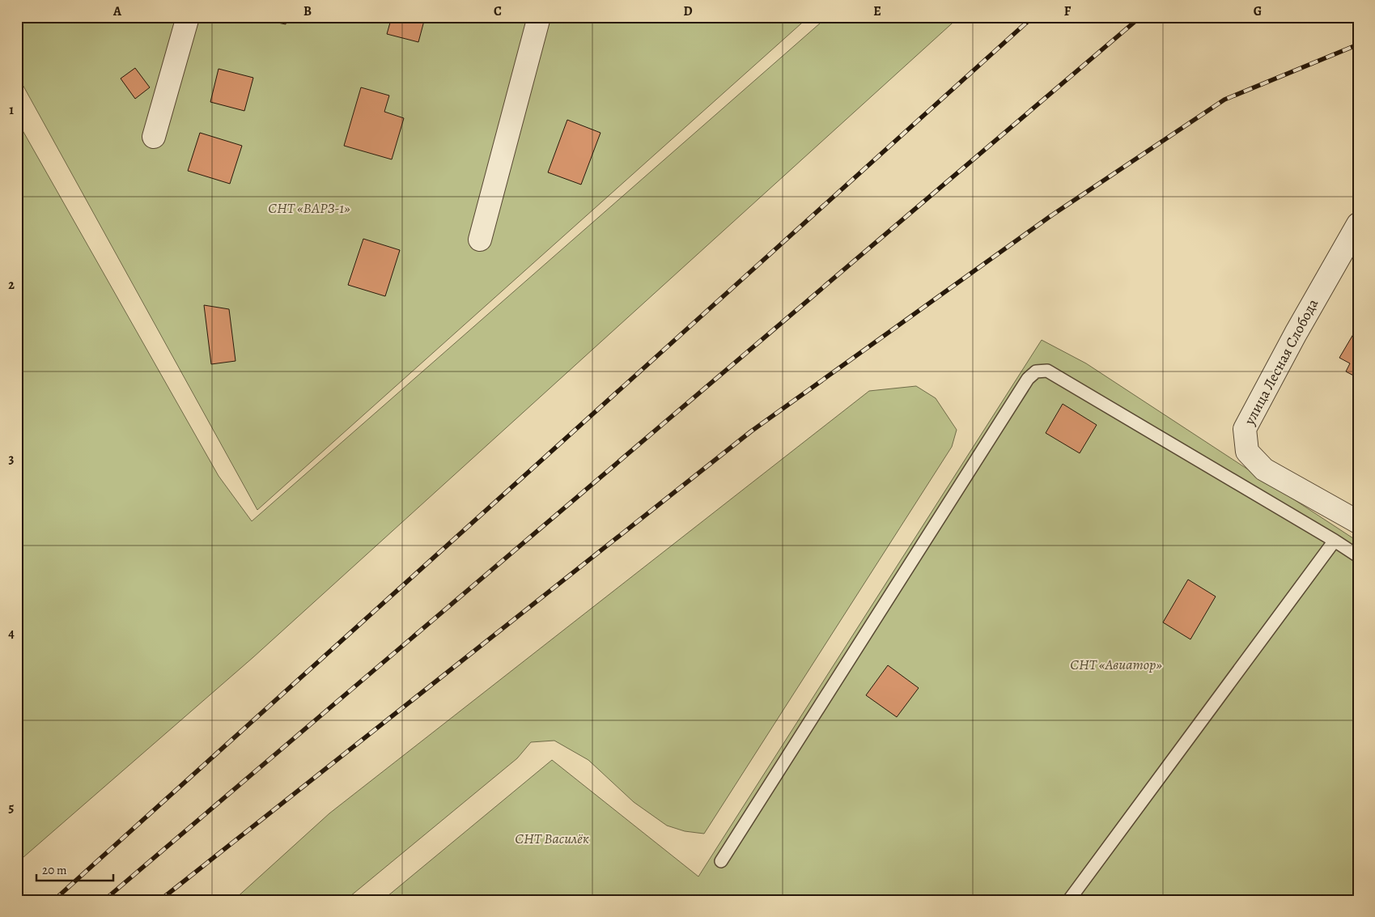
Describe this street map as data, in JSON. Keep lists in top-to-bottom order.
{
  "streets": {
    "street": ["улица Лесная Слобода"]
  },
  "parks": ["СНТ «ВАРЗ-1»", "СНТ «Авиатор»", "СНТ Василёк"],
  "scale_bar": "20 m",
  "grid": {
    "columns": [
      "A",
      "B",
      "C",
      "D",
      "E",
      "F",
      "G"
    ],
    "rows": [
      "1",
      "2",
      "3",
      "4",
      "5"
    ]
  }
}
